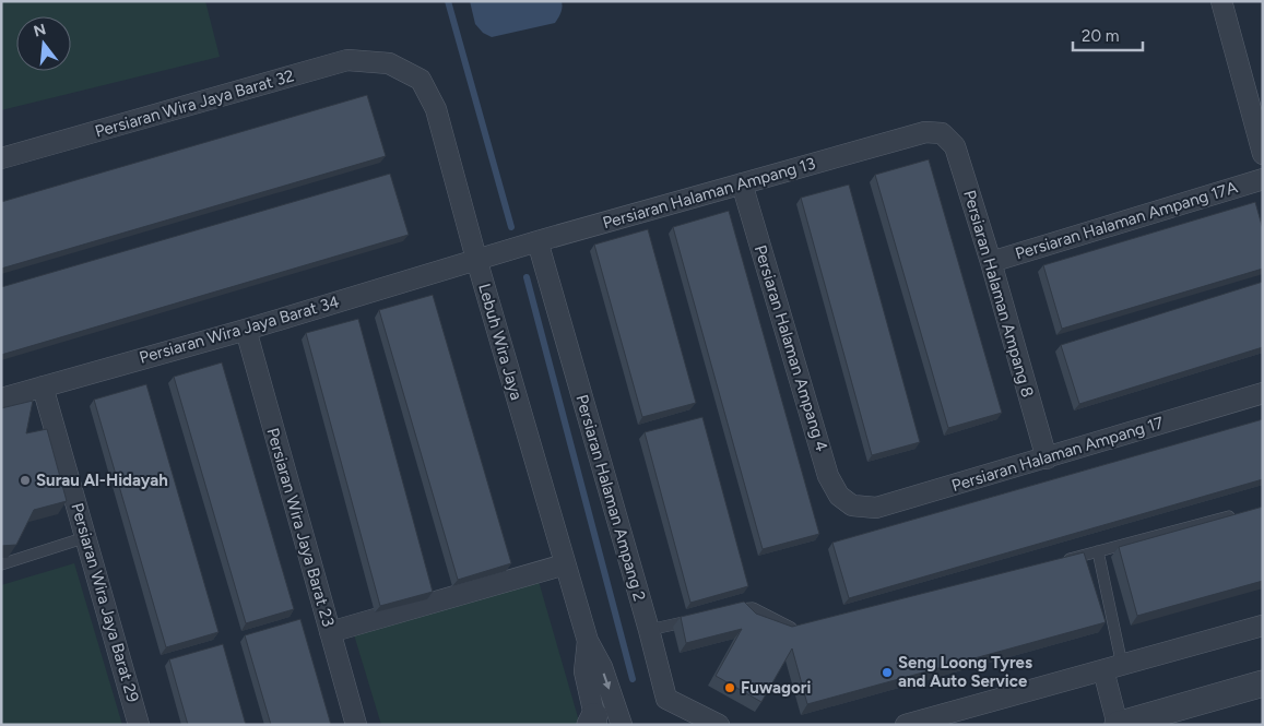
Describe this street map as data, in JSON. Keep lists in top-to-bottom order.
{
  "streets": {
    "street": [
      "Persiaran Wira Jaya Barat 32",
      "Persiaran Halaman Ampang 13",
      "Persiaran Halaman Ampang 17A",
      "Persiaran Halaman Ampang 8",
      "Persiaran Wira Jaya Barat 34",
      "Lebuh Wira Jaya",
      "Persiaran Halaman Ampang 4",
      "Persiaran Halaman Ampang 17",
      "Persiaran Halaman Ampang 2",
      "Persiaran Wira Jaya Barat 23",
      "Persiaran Wira Jaya Barat 29"
    ]
  },
  "crossings": [
    ["Persiaran Wira Jaya Barat 32", "Lebuh Wira Jaya"],
    ["Persiaran Halaman Ampang 13", "Persiaran Halaman Ampang 8"],
    ["Persiaran Halaman Ampang 13", "Persiaran Wira Jaya Barat 34"],
    ["Persiaran Halaman Ampang 13", "Lebuh Wira Jaya"],
    ["Persiaran Halaman Ampang 13", "Persiaran Halaman Ampang 4"],
    ["Persiaran Halaman Ampang 13", "Persiaran Halaman Ampang 2"],
    ["Persiaran Halaman Ampang 17A", "Persiaran Halaman Ampang 8"],
    ["Persiaran Halaman Ampang 8", "Persiaran Halaman Ampang 17"],
    ["Persiaran Wira Jaya Barat 34", "Lebuh Wira Jaya"],
    ["Persiaran Wira Jaya Barat 34", "Persiaran Wira Jaya Barat 23"],
    ["Persiaran Wira Jaya Barat 34", "Persiaran Wira Jaya Barat 29"],
    ["Persiaran Halaman Ampang 4", "Persiaran Halaman Ampang 17"]
  ],
  "places": ["Surau Al-Hidayah", "Seng Loong Tyres and Auto Service", "Fuwagori"],
  "scale_bar": "20 m",
  "north": "top"
}
